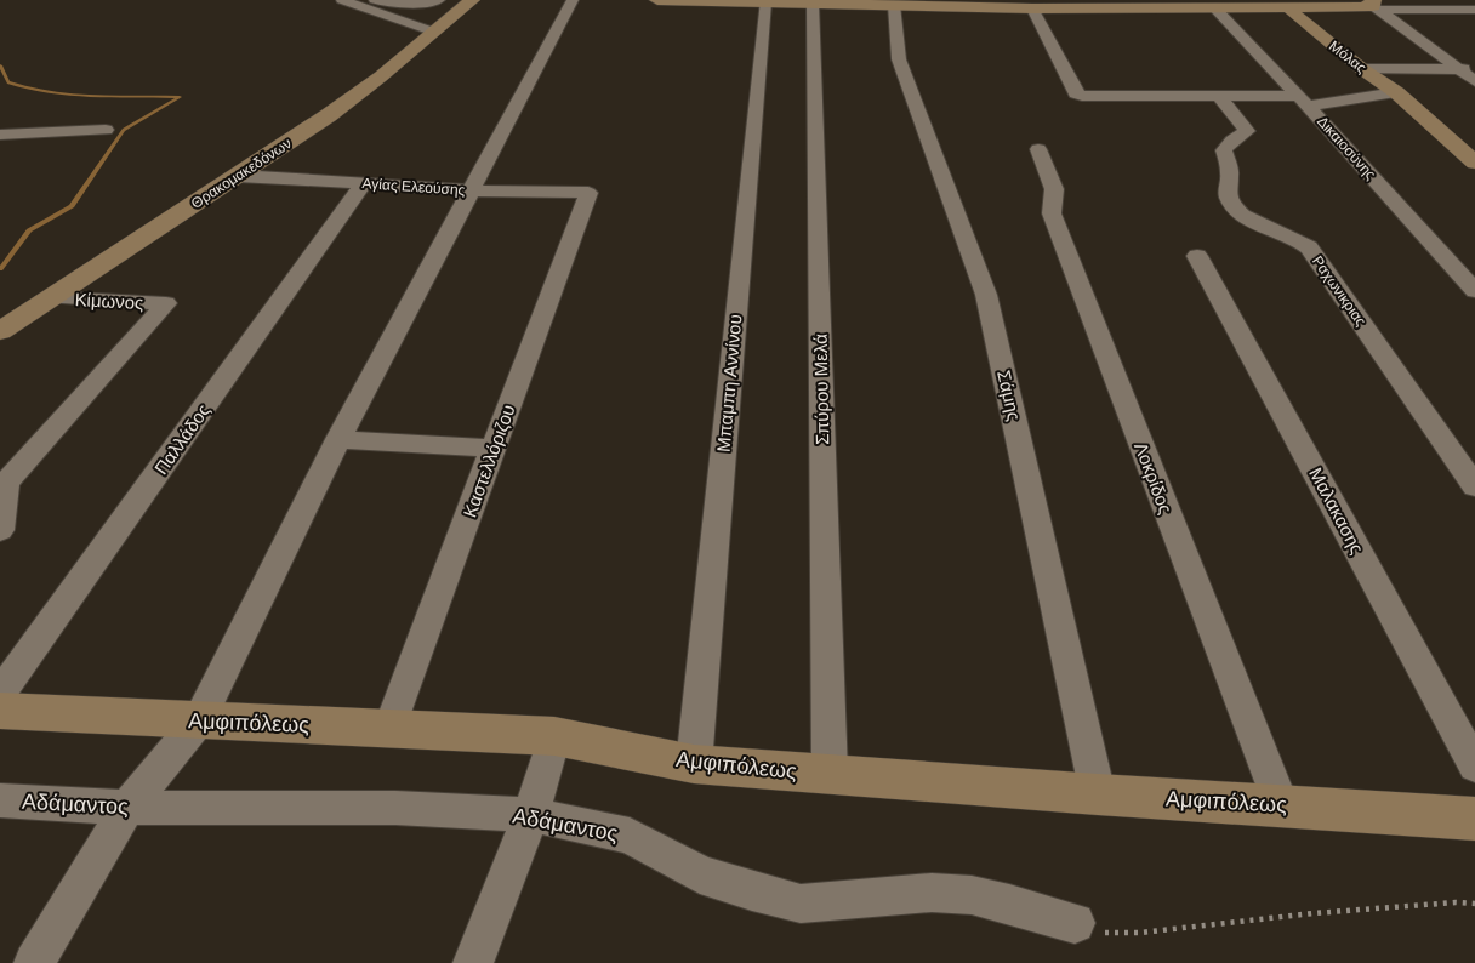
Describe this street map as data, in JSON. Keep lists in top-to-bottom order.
{
  "streets": {
    "street": [
      "Μόλας",
      "Δικαιοσύνης",
      "Θρακομακεδόνων",
      "Αγίας Ελεούσης",
      "Ραχωνικριας",
      "Κίμωνος",
      "Μπαμπη Αννίνου",
      "Σπύρου Μελά",
      "Σάμης",
      "Παλλάδος",
      "Καστελλόριζου",
      "Λοκρίδος",
      "Μαλακασης",
      "Αμφιπόλεως",
      "Αδάμαντος"
    ]
  },
  "crossings": [
    ["Θρακομακεδόνων", "Αγίας Ελεούσης"],
    ["Θρακομακεδόνων", "Κίμωνος"],
    ["Αγίας Ελεούσης", "Παλλάδος"],
    ["Αγίας Ελεούσης", "Καστελλόριζου"],
    ["Μπαμπη Αννίνου", "Αμφιπόλεως"],
    ["Σπύρου Μελά", "Αμφιπόλεως"],
    ["Σάμης", "Αμφιπόλεως"],
    ["Καστελλόριζου", "Αμφιπόλεως"],
    ["Λοκρίδος", "Αμφιπόλεως"]
  ]
}
